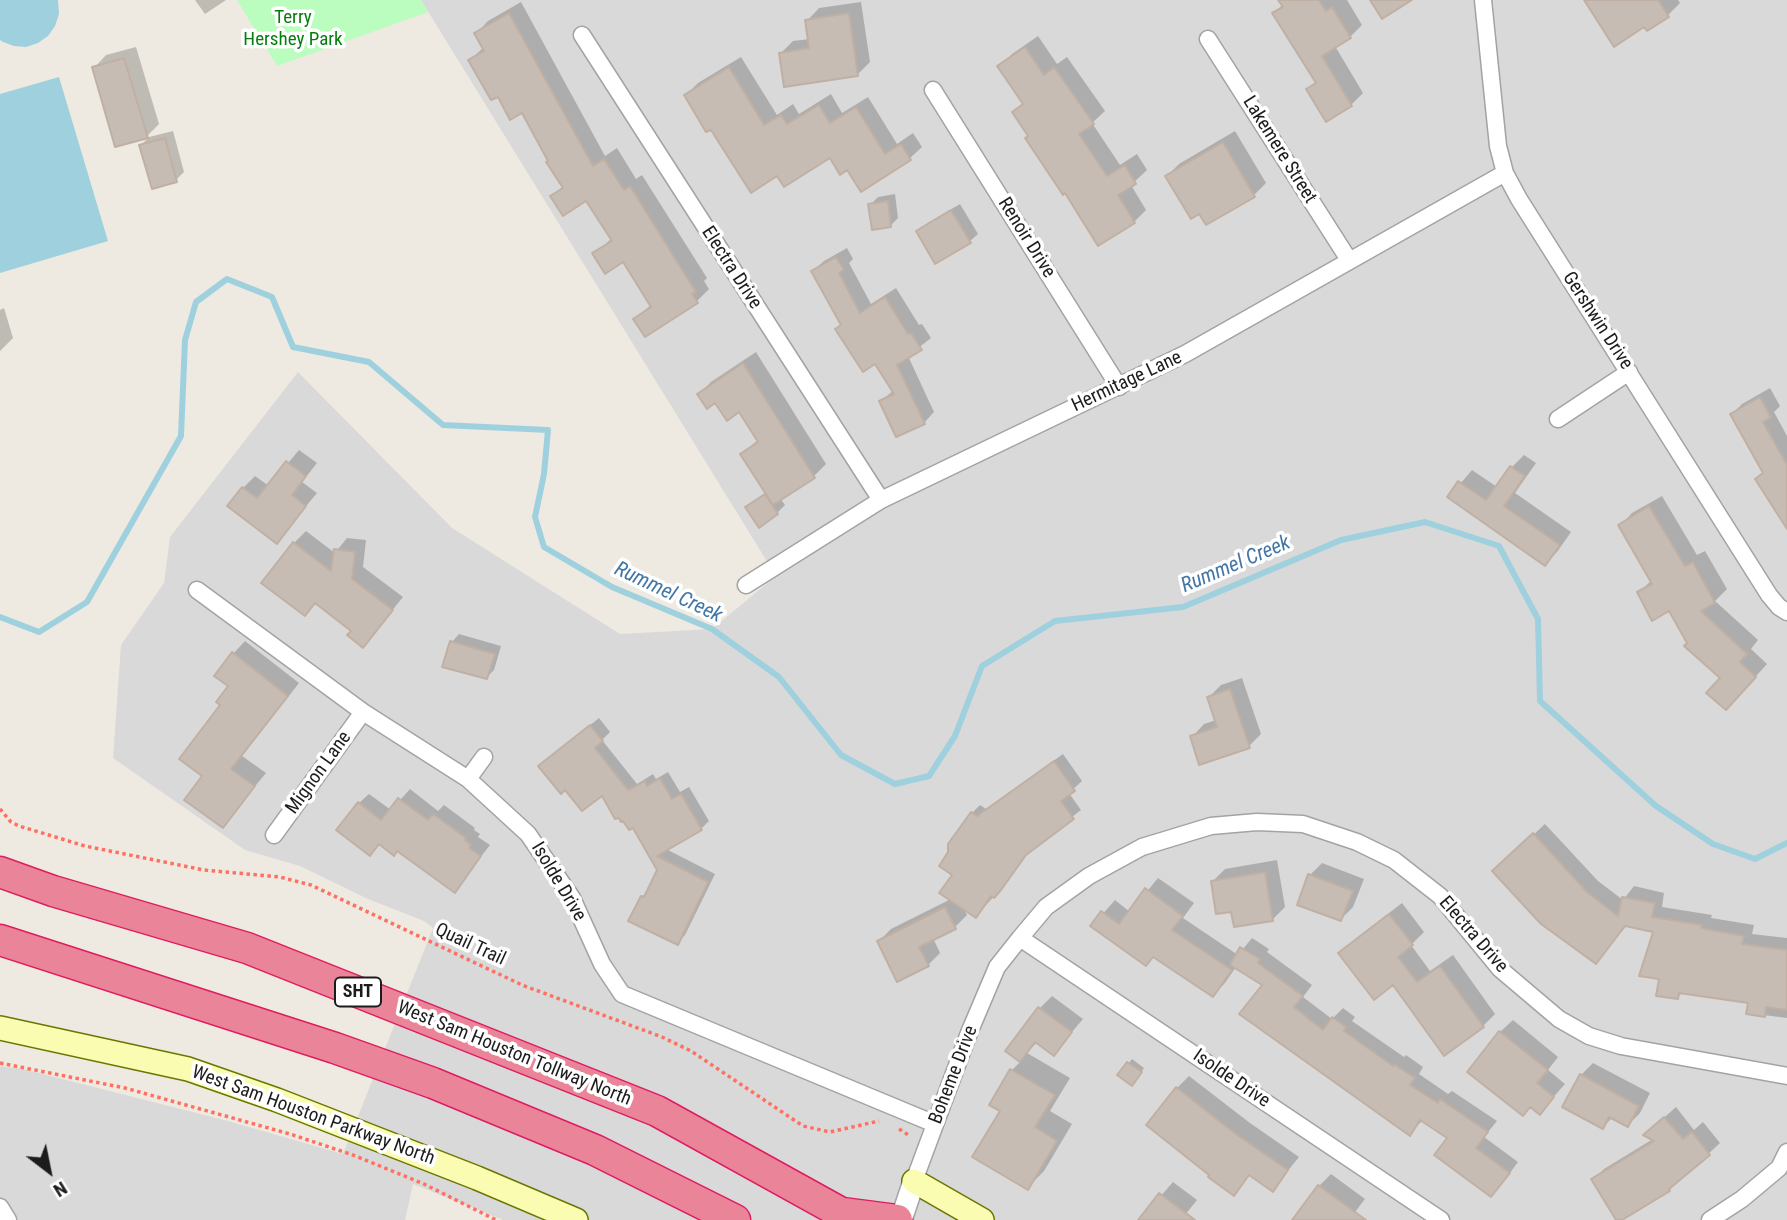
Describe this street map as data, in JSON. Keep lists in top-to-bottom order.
{
  "streets": {
    "highway": ["SHT", "West Sam Houston Tollway North"],
    "main road": ["West Sam Houston Parkway North"],
    "street": [
      "Lakemere Street",
      "Renoir Drive",
      "Electra Drive",
      "Gershwin Drive",
      "Hermitage Lane",
      "Mignon Lane",
      "Isolde Drive",
      "Boheme Drive"
    ],
    "path": ["Quail Trail"]
  },
  "crossings": [
    ["Lakemere Street", "Hermitage Lane"],
    ["Renoir Drive", "Hermitage Lane"],
    ["Electra Drive", "Hermitage Lane"],
    ["Electra Drive", "Isolde Drive"],
    ["Electra Drive", "Boheme Drive"],
    ["Gershwin Drive", "Hermitage Lane"],
    ["Mignon Lane", "Isolde Drive"],
    ["Isolde Drive", "Boheme Drive"]
  ],
  "water": ["Rummel Creek"],
  "parks": ["Terry Hershey Park"],
  "north": "bottom right"
}
